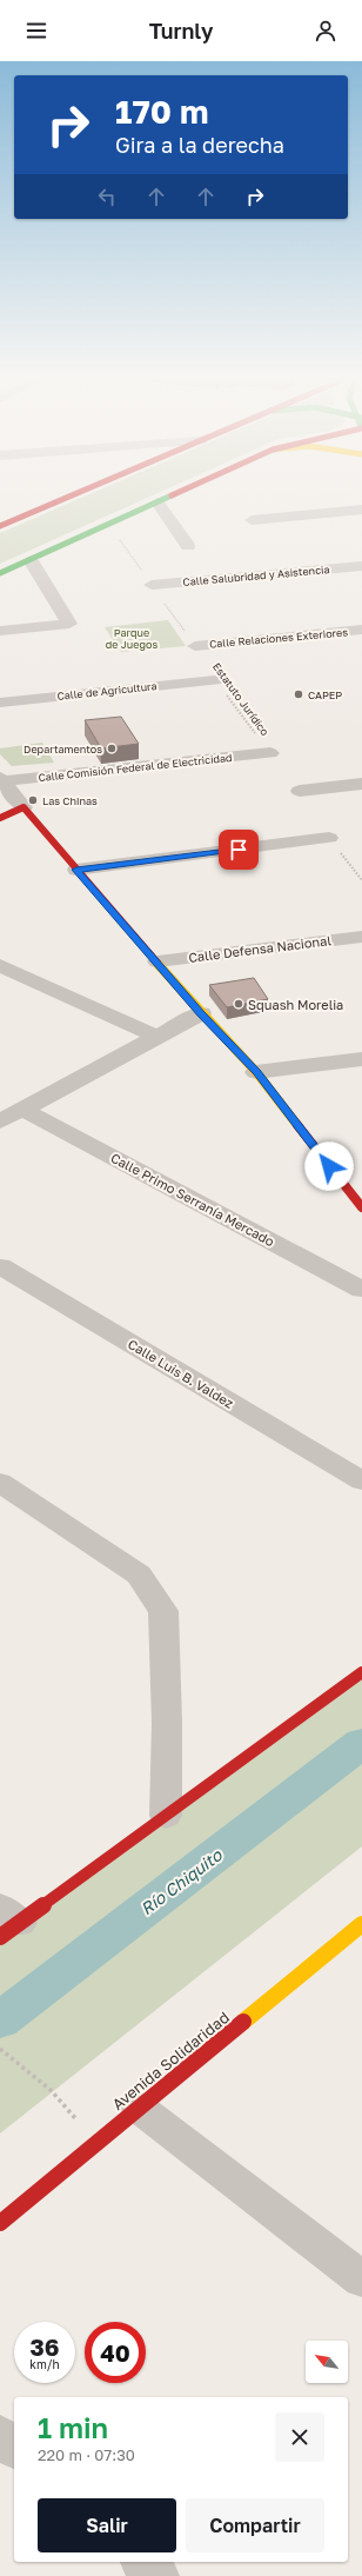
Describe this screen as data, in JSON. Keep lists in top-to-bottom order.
{
  "streets": {
    "main road": ["Avenida Solidaridad"],
    "street": [
      "Calle Salubridad y Asistencia",
      "Calle Relaciones Exteriores",
      "Calle de Agricultura",
      "Calle Comisión Federal de Electricidad",
      "Calle Defensa Nacional",
      "Calle Primo Serranía Mercado",
      "Calle Luis B. Valdez"
    ],
    "path": ["Estatuto Jurídico"]
  },
  "crossings": [
    ["Calle de Agricultura", "Estatuto Jurídico"],
    ["Estatuto Jurídico", "Calle Comisión Federal de Electricidad"]
  ],
  "water": ["Río Chiquito"],
  "parks": ["Parque de Juegos"],
  "places": [
    "CAPEP",
    "Departamentos",
    "Las Chinas",
    "Squash Morelia"
  ],
  "north": "top left",
  "page": {
    "header": "Turnly",
    "turn": ["170 m", "Gira a la derecha"],
    "speed": "36 km/h",
    "limit": "40",
    "heading": ["1 min", "220 m · 07:30"],
    "buttons": ["Salir", "Compartir"]
  }
}
